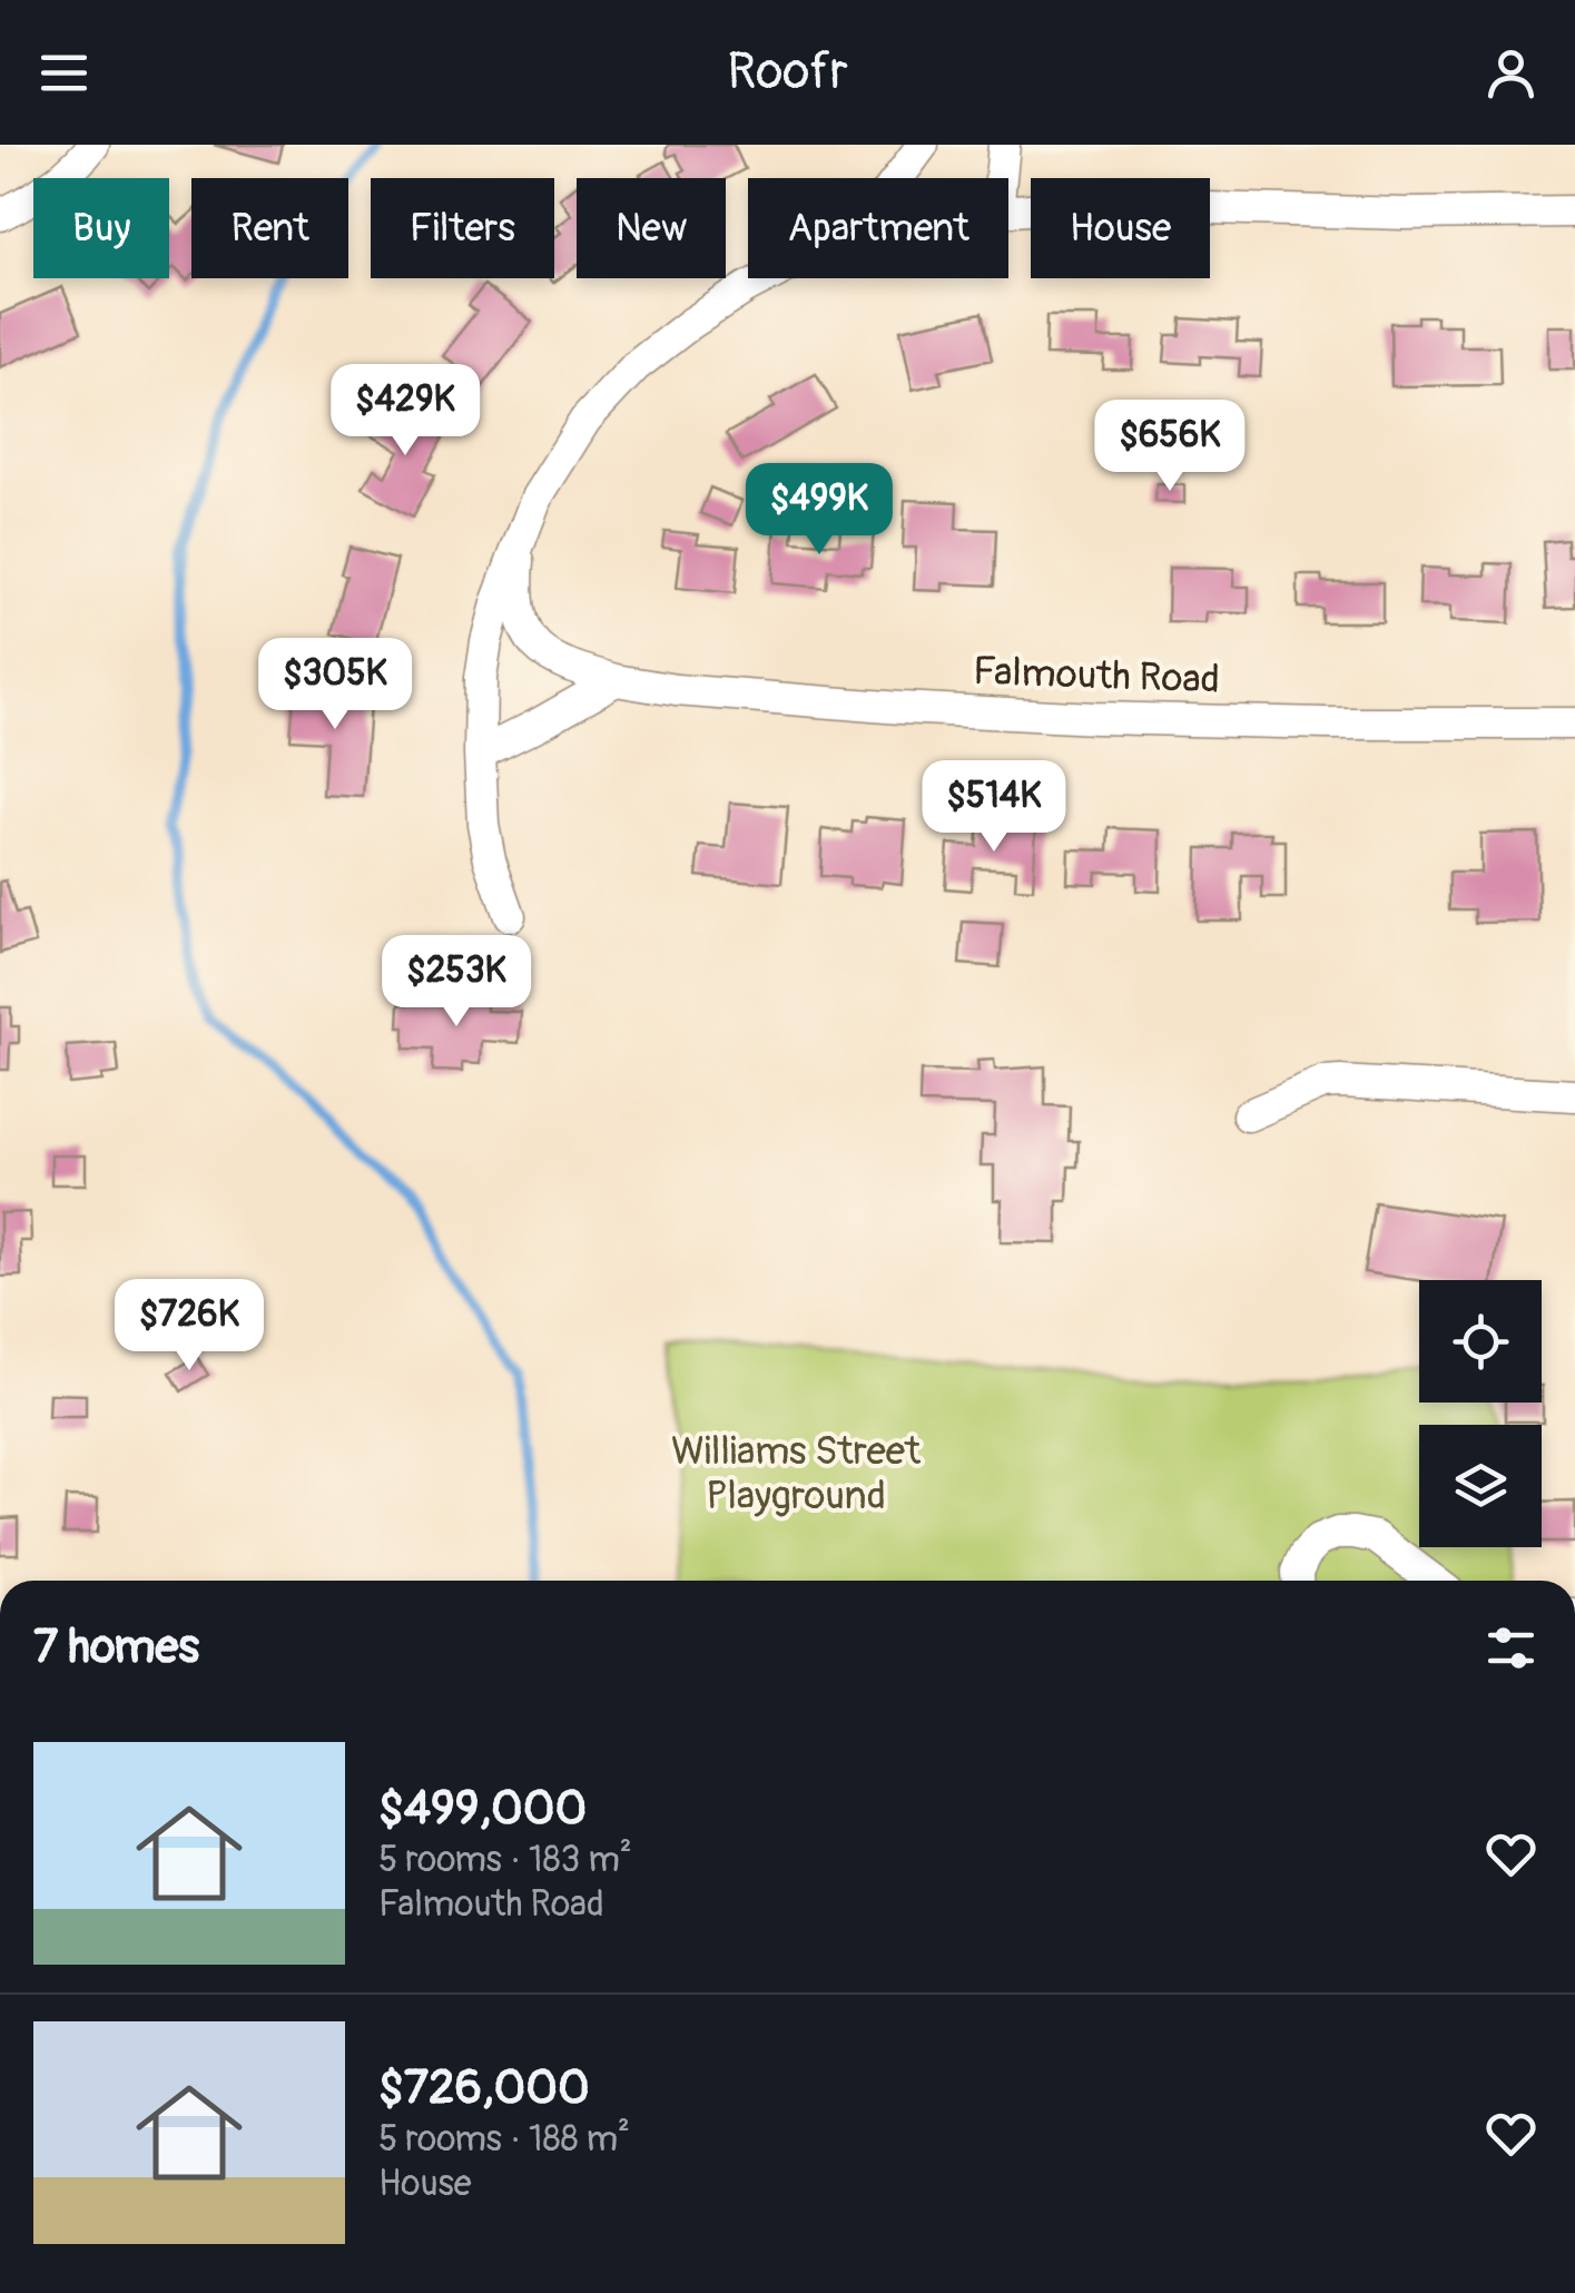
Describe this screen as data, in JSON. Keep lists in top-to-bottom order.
{
  "streets": {
    "street": ["Falmouth Road"]
  },
  "parks": ["Williams Street Playground"],
  "page": {
    "header": "Roofr",
    "chip": [
      "Buy",
      "Rent",
      "Filters",
      "New",
      "Apartment",
      "House"
    ],
    "price": [
      "$429K",
      "$656K",
      "$499K",
      "$305K",
      "$514K",
      "$253K",
      "$726K"
    ],
    "heading": "7 homes",
    "list": [
      {
        "name": "$499,000",
        "note": "5 rooms · 183 m² · Falmouth Road"
      },
      {
        "name": "$726,000",
        "note": "5 rooms · 188 m² · House"
      }
    ]
  }
}
